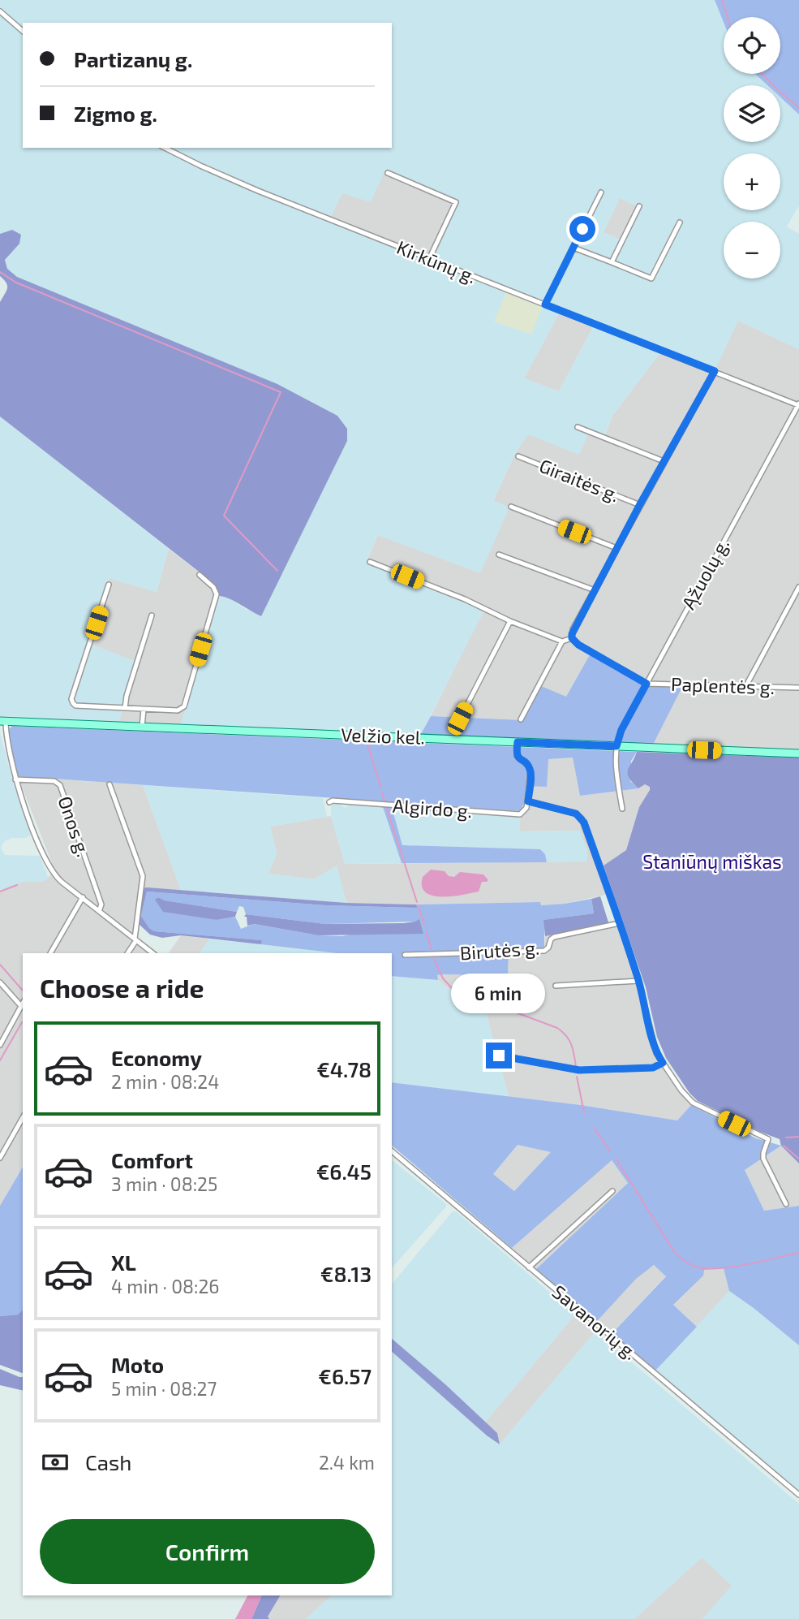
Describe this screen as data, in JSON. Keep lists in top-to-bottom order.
{
  "streets": {
    "main road": ["Velžio kel."],
    "street": [
      "Kirkūnų g.",
      "Giraitės g.",
      "Ąžuolų g.",
      "Paplentės g.",
      "Algirdo g.",
      "Onos g.",
      "Birutės g.",
      "Savanorių g."
    ]
  },
  "crossings": [
    ["Kirkūnų g.", "Ąžuolų g."],
    ["Ąžuolų g.", "Paplentės g."],
    ["Ąžuolų g.", "Velžio kel."]
  ],
  "parks": ["Staniūnų miškas"],
  "page": {
    "map_buttons": ["+", "−"],
    "banner": ["Partizanų g.", "Zigmo g."],
    "heading": "Choose a ride",
    "bubble": "6 min",
    "list": [
      {
        "name": "Economy",
        "note": "2 min · 08:24",
        "value": "€4.78"
      },
      {
        "name": "Comfort",
        "note": "3 min · 08:25",
        "value": "€6.45"
      },
      {
        "name": "XL",
        "note": "4 min · 08:26",
        "value": "€8.13"
      },
      {
        "name": "Moto",
        "note": "5 min · 08:27",
        "value": "€6.57"
      }
    ],
    "pay": ["Cash", "2.4 km"],
    "buttons": "Confirm"
  }
}
